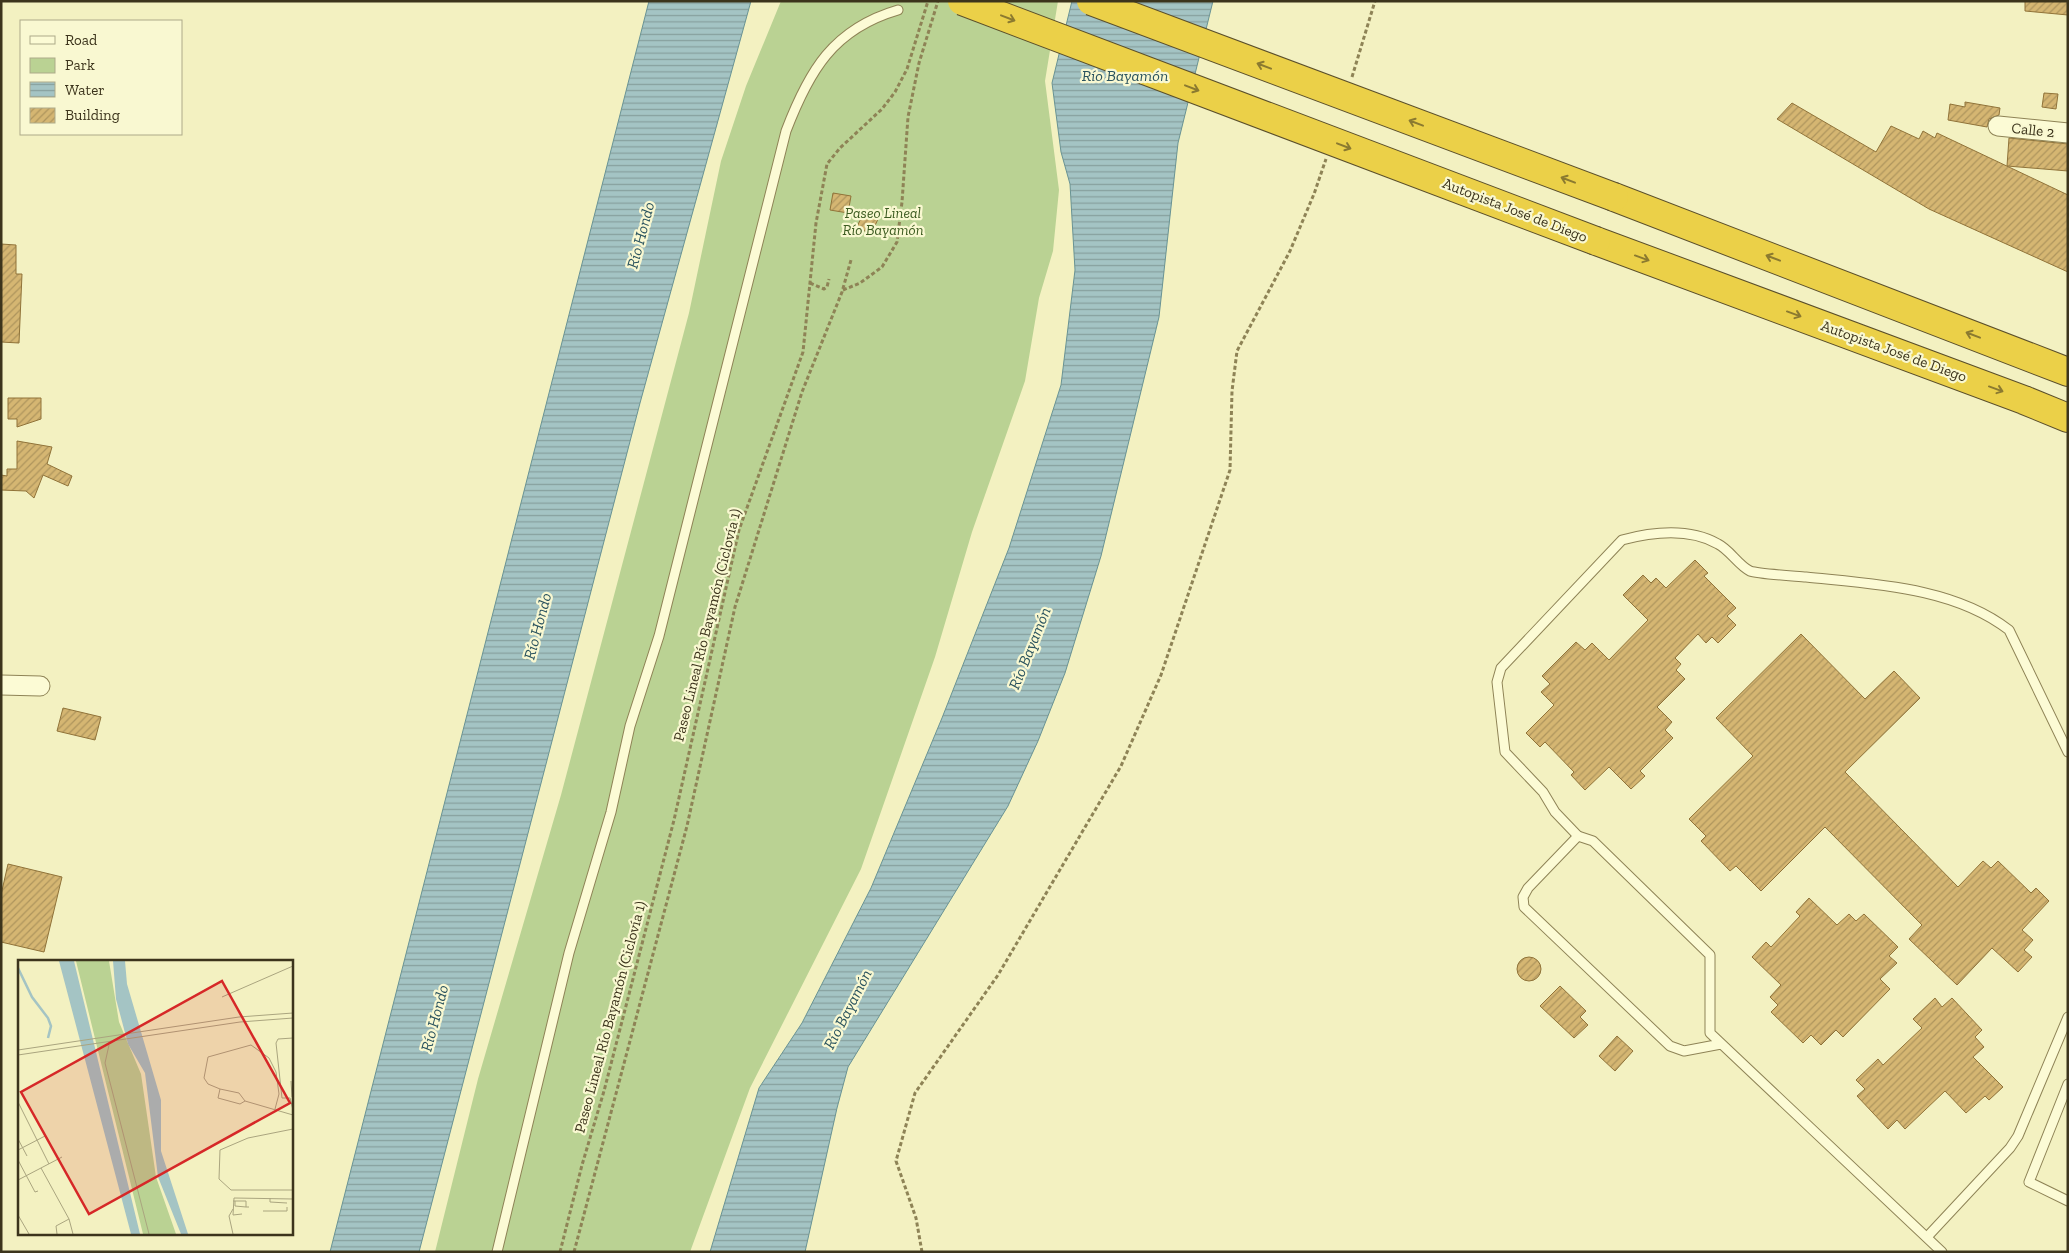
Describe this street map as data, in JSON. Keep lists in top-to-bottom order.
{
  "streets": {
    "highway": ["Autopista José de Diego"],
    "street": ["Calle 2"],
    "path": ["Paseo Lineal Río Bayamón (Ciclovía 1)"]
  },
  "water": ["Río Bayamón", "Río Hondo"],
  "parks": ["Paseo Lineal Río Bayamón"],
  "legend": [
    "Road",
    "Park",
    "Water",
    "Building"
  ]
}
